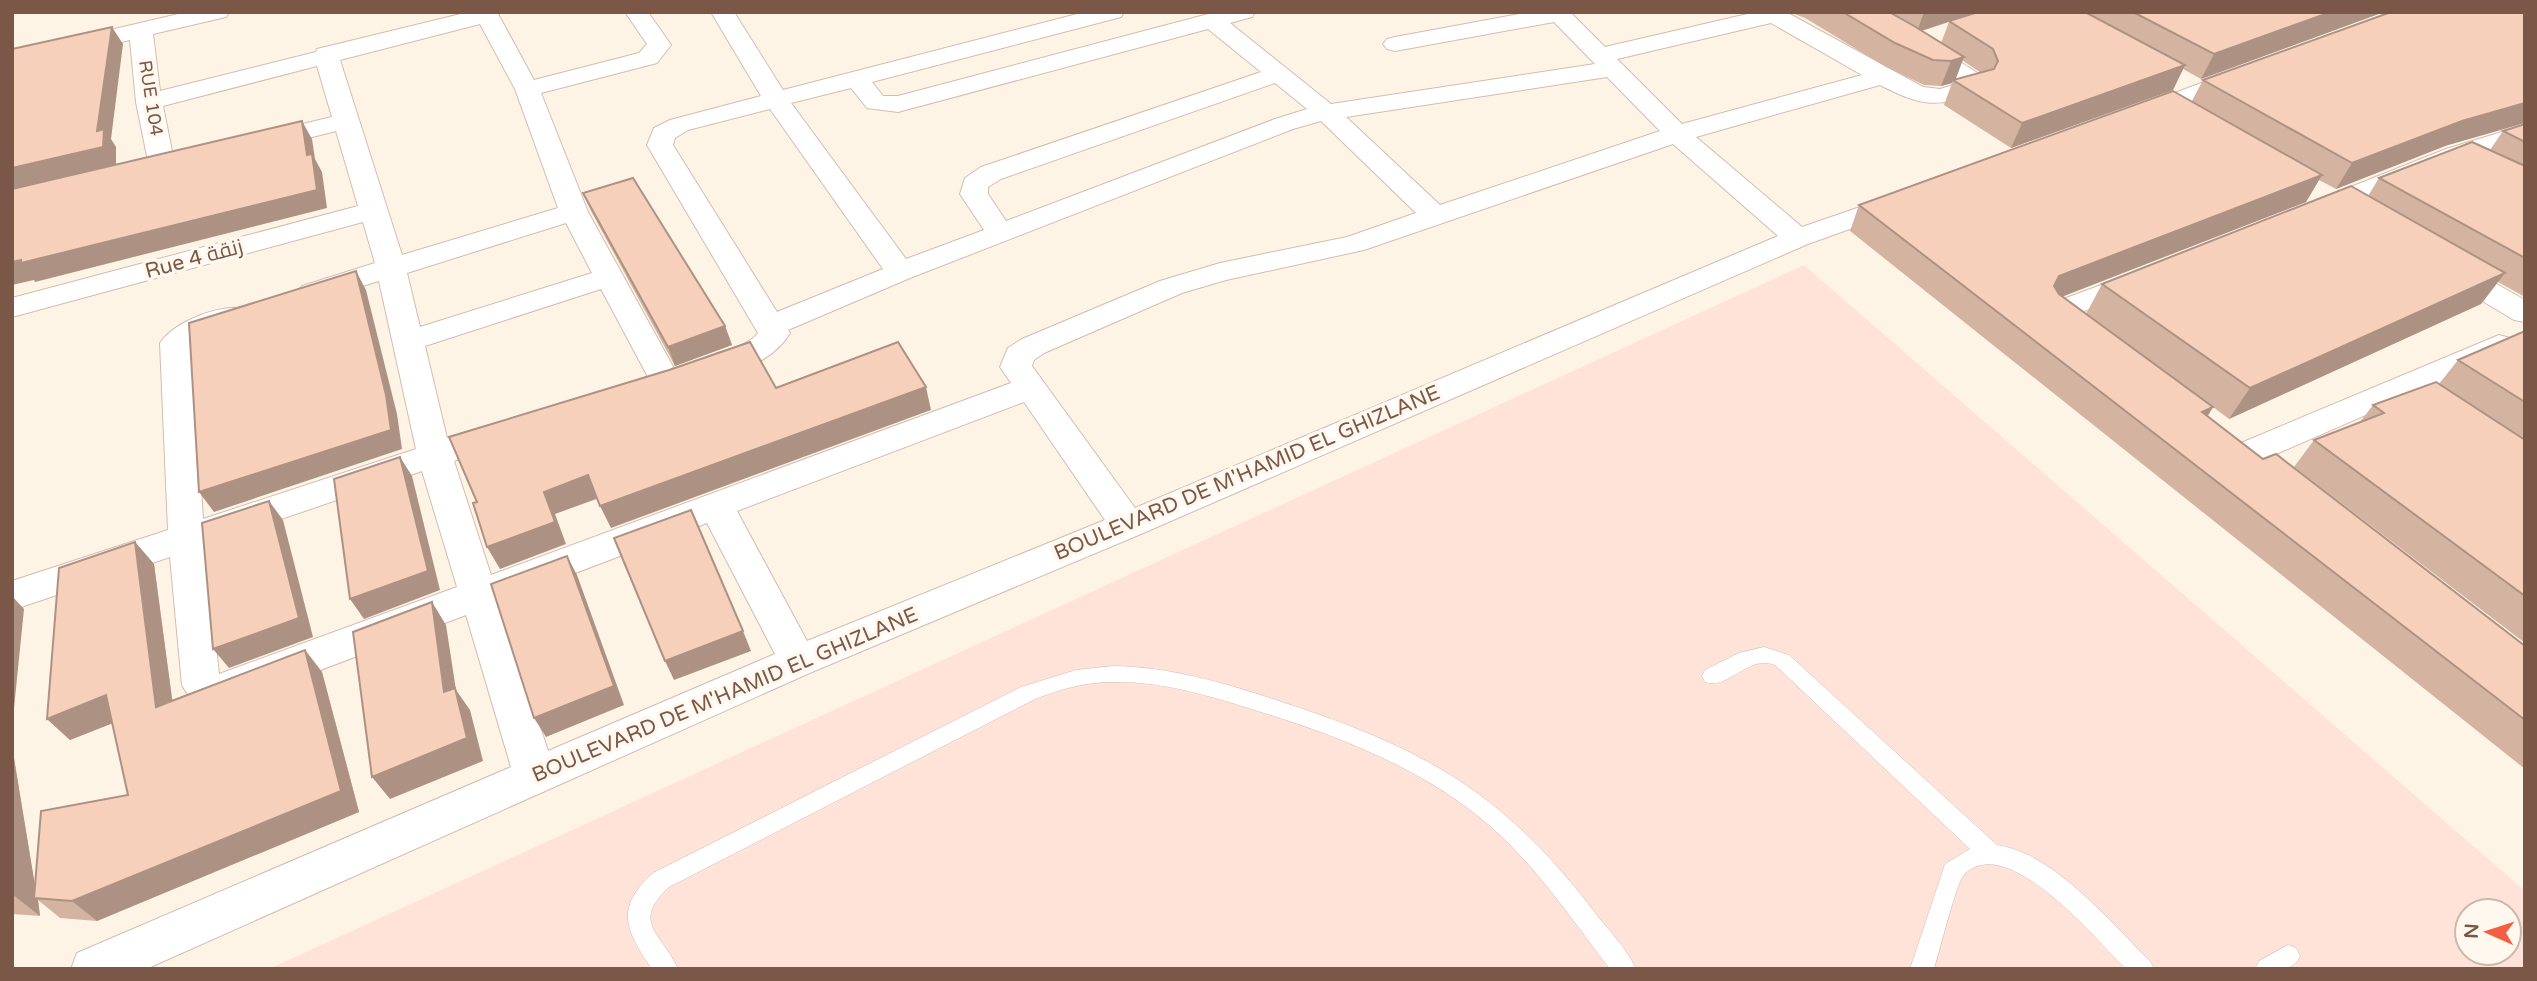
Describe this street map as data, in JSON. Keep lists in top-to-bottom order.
{
  "streets": {
    "street": ["RUE 104", "Rue 4 زنقة", "BOULEVARD DE M'HAMID EL GHIZLANE"]
  },
  "north": "left"
}
